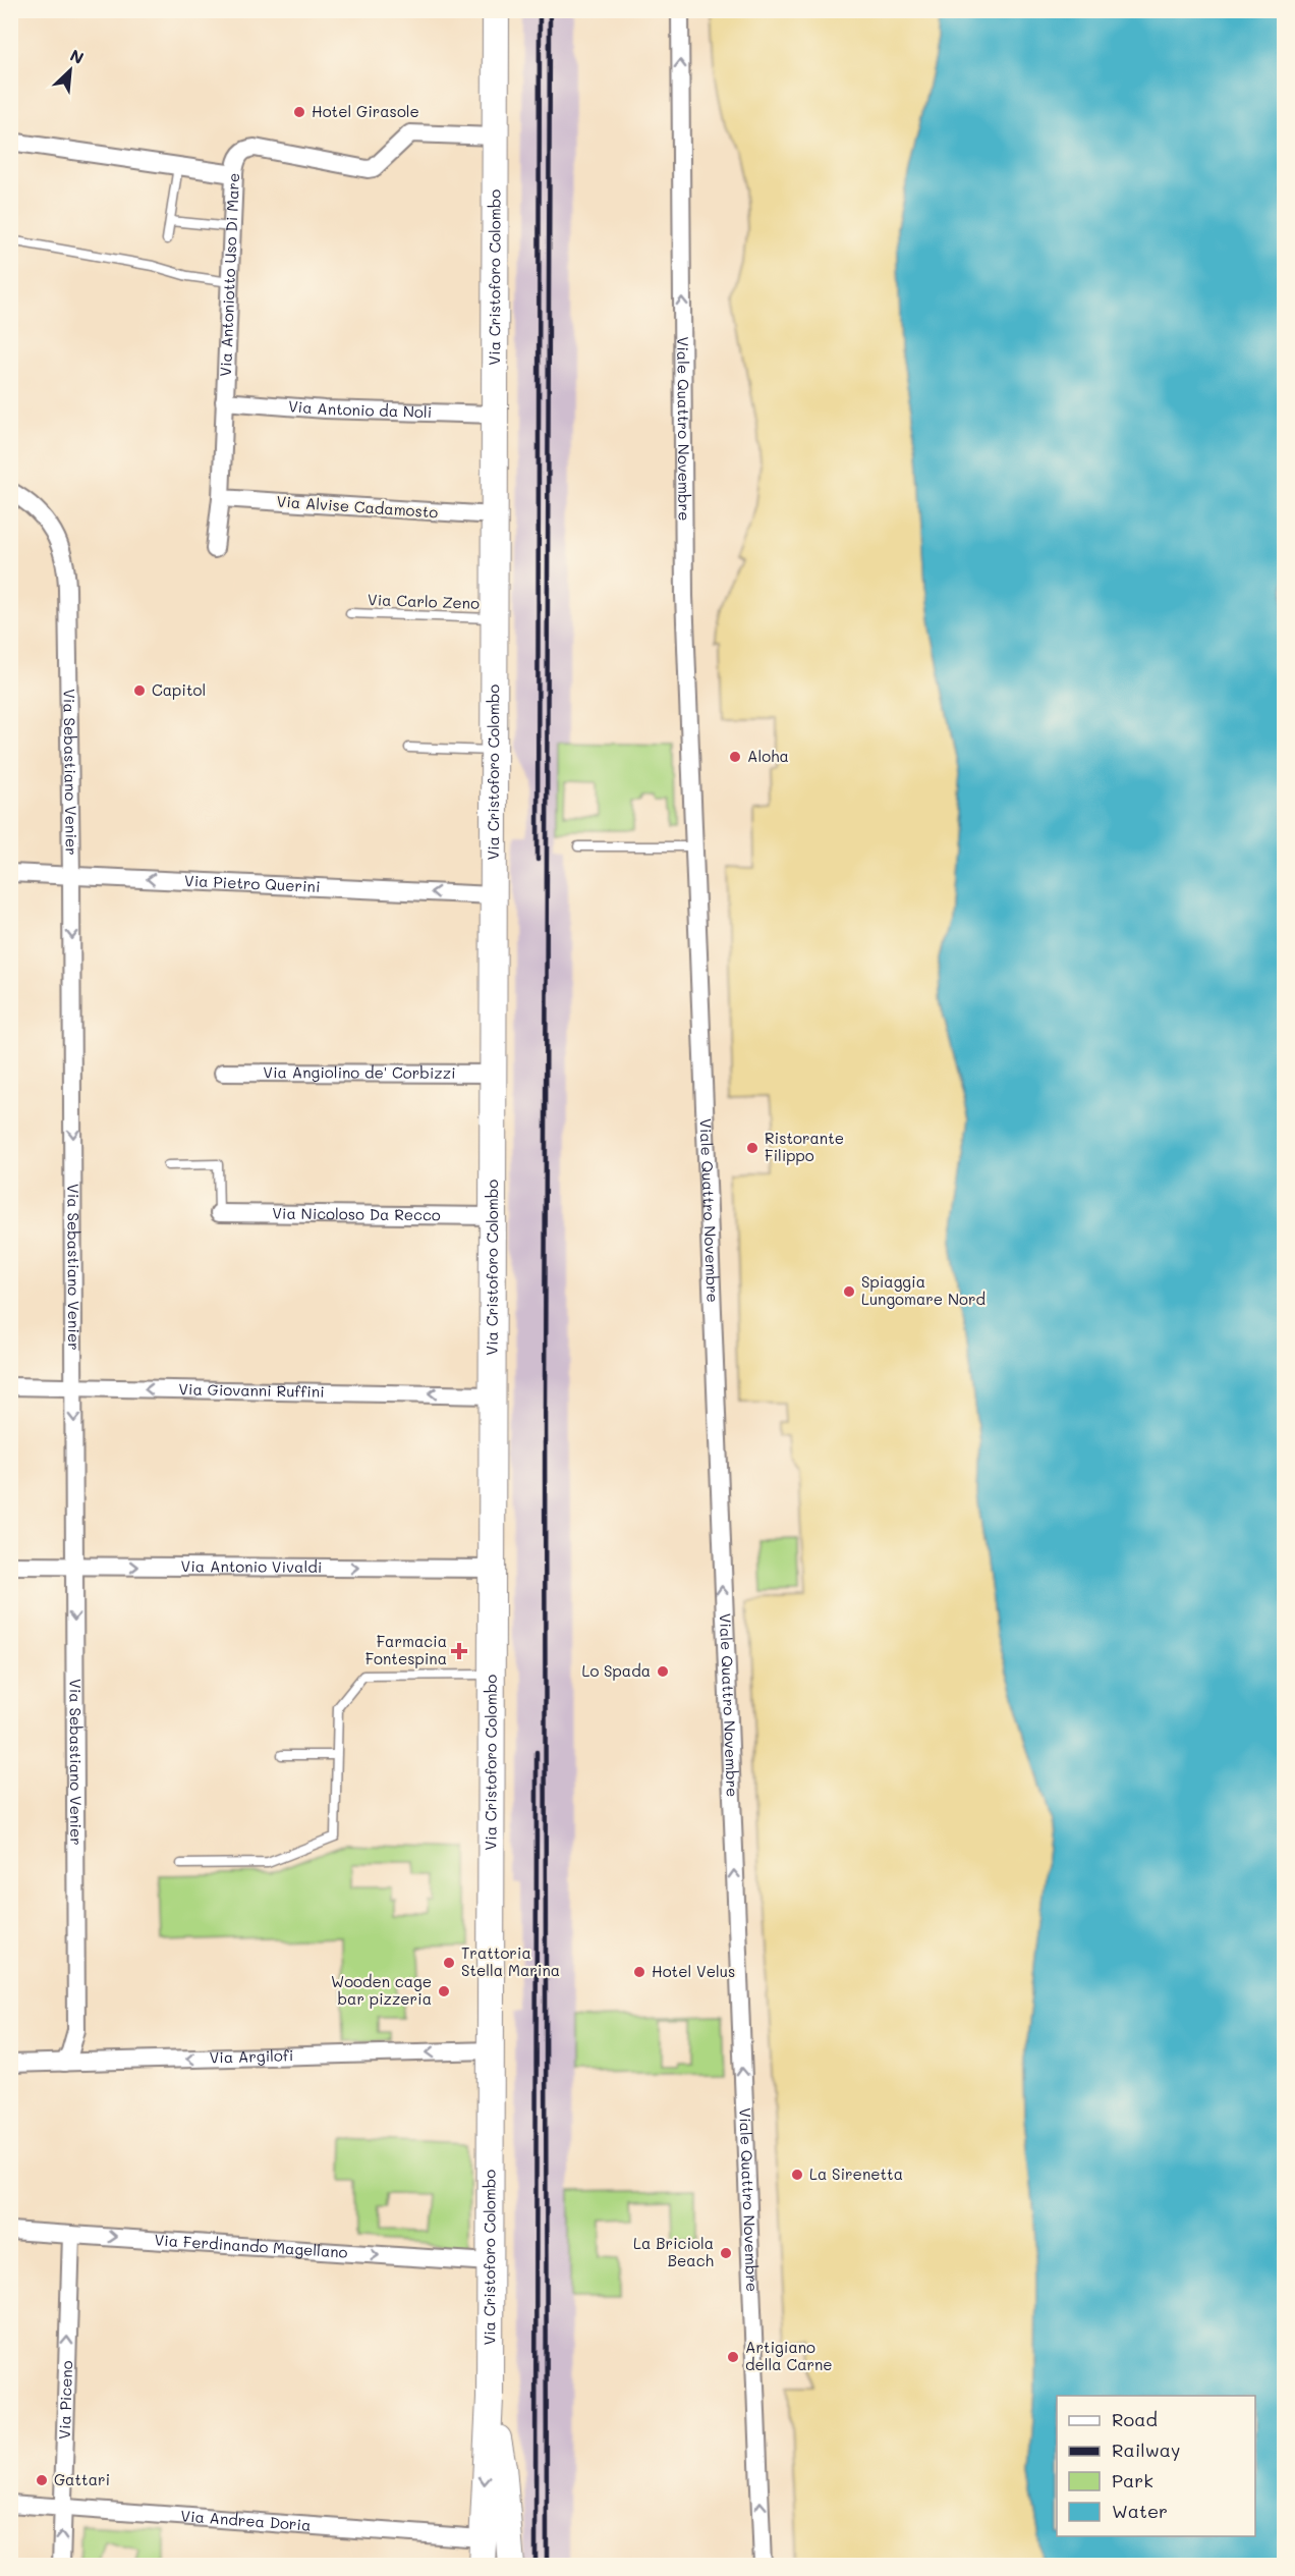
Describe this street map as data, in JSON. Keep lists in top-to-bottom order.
{
  "streets": {
    "main road": ["Via Cristoforo Colombo"],
    "street": [
      "Via Antoniotto Uso Di Mare",
      "Via Antonio da Noli",
      "Viale Quattro Novembre",
      "Via Alvise Cadamosto",
      "Via Sebastiano Venier",
      "Via Pietro Querini",
      "Via Angiolino de' Corbizzi",
      "Via Nicoloso Da Recco",
      "Via Giovanni Ruffini",
      "Via Antonio Vivaldi",
      "Via Argilofi",
      "Via Ferdinando Magellano",
      "Via Piceno",
      "Via Andrea Doria"
    ],
    "lane": ["Via Carlo Zeno"]
  },
  "crossings": [
    ["Via Antoniotto Uso Di Mare", "Via Cristoforo Colombo"],
    ["Via Antoniotto Uso Di Mare", "Via Antonio da Noli"],
    ["Via Cristoforo Colombo", "Via Antonio da Noli"],
    ["Via Cristoforo Colombo", "Via Alvise Cadamosto"],
    ["Via Cristoforo Colombo", "Via Carlo Zeno"],
    ["Via Cristoforo Colombo", "Via Pietro Querini"],
    ["Via Cristoforo Colombo", "Via Angiolino de' Corbizzi"],
    ["Via Cristoforo Colombo", "Via Nicoloso Da Recco"],
    ["Via Cristoforo Colombo", "Via Giovanni Ruffini"],
    ["Via Cristoforo Colombo", "Via Antonio Vivaldi"],
    ["Via Cristoforo Colombo", "Via Argilofi"],
    ["Via Cristoforo Colombo", "Via Ferdinando Magellano"],
    ["Via Cristoforo Colombo", "Via Andrea Doria"],
    ["Via Sebastiano Venier", "Via Pietro Querini"],
    ["Via Sebastiano Venier", "Via Giovanni Ruffini"],
    ["Via Sebastiano Venier", "Via Antonio Vivaldi"],
    ["Via Sebastiano Venier", "Via Argilofi"],
    ["Via Ferdinando Magellano", "Via Piceno"],
    ["Via Piceno", "Via Andrea Doria"]
  ],
  "one_way": [
    "Viale Quattro Novembre",
    "Via Sebastiano Venier",
    "Via Pietro Querini",
    "Via Giovanni Ruffini",
    "Via Antonio Vivaldi",
    "Via Argilofi",
    "Via Ferdinando Magellano",
    "Via Piceno"
  ],
  "places": {
    "other": [
      "Hotel Girasole",
      "Capitol",
      "Aloha",
      "Ristorante Filippo",
      "Spiaggia Lungomare Nord",
      "Lo Spada",
      "Trattoria Stella Marina",
      "Hotel Velus",
      "Wooden cage bar pizzeria",
      "La Sirenetta",
      "La Briciola Beach",
      "Artigiano della Carne",
      "Gattari"
    ],
    "health": ["Farmacia Fontespina"]
  },
  "legend": [
    "Road",
    "Railway",
    "Park",
    "Water"
  ],
  "north": "top right"
}
